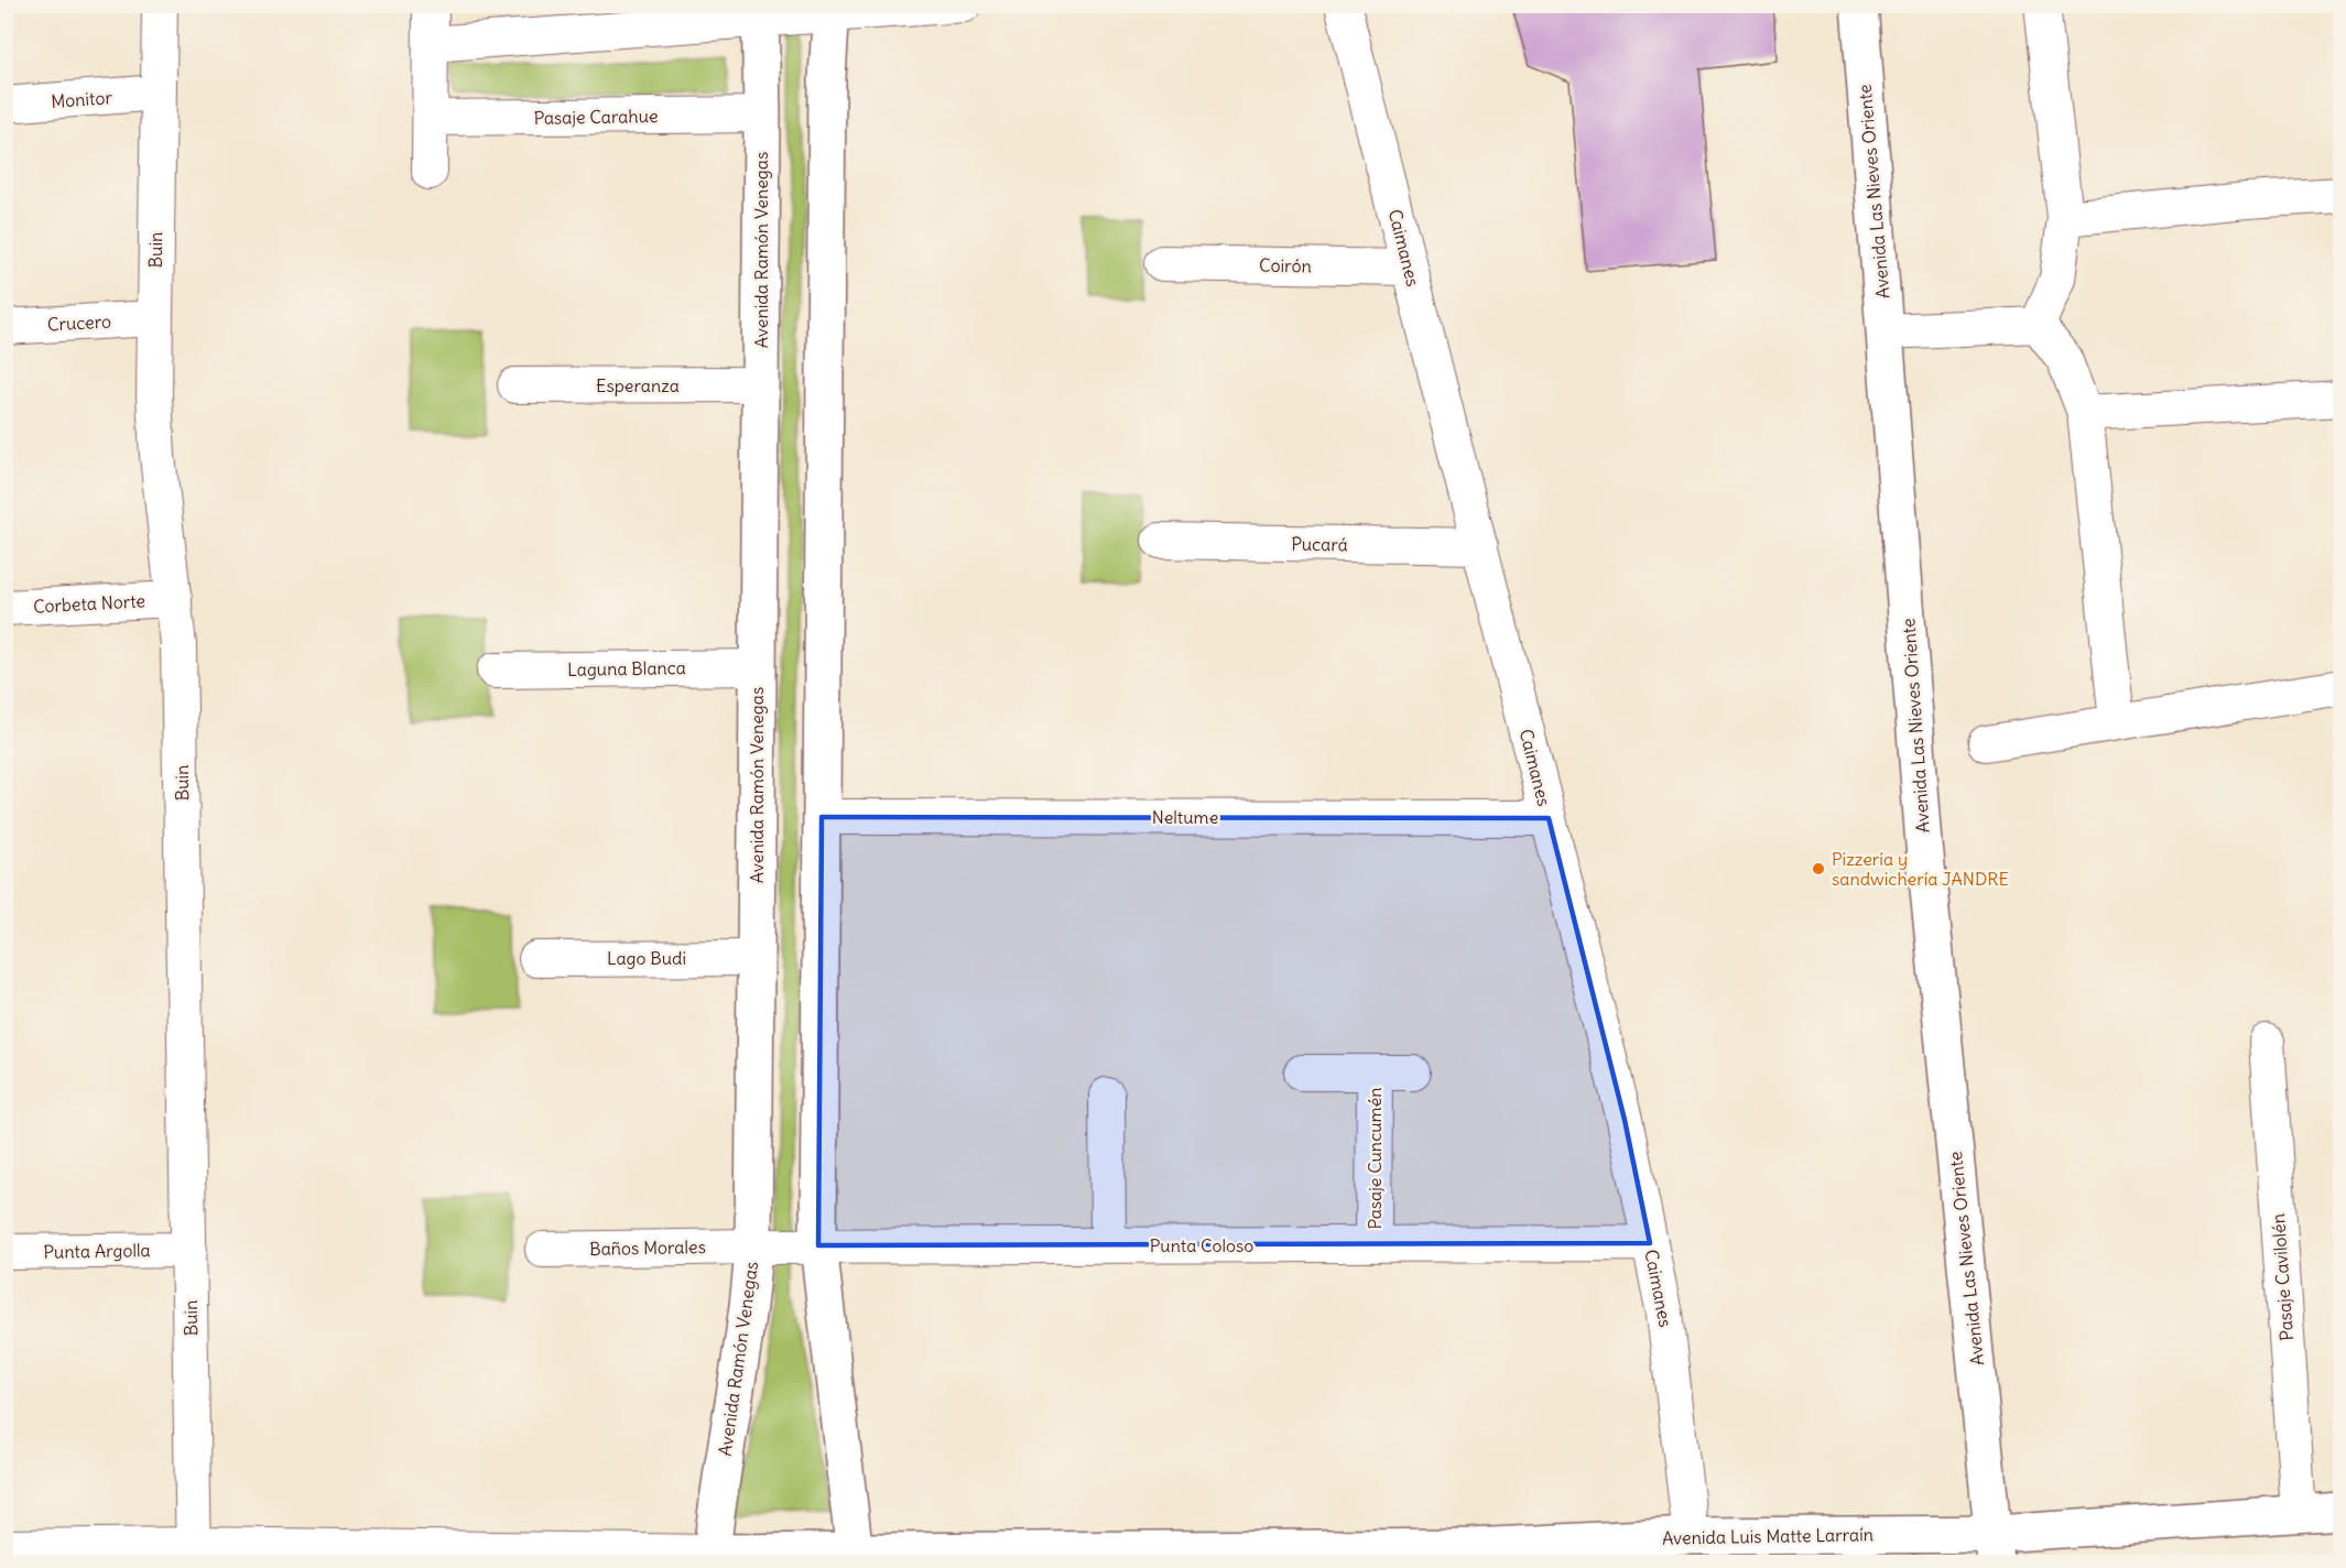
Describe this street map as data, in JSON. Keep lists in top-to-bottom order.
{
  "streets": {
    "street": [
      "Monitor",
      "Pasaje Carahue",
      "Avenida Las Nieves Oriente",
      "Caimanes",
      "Buin",
      "Avenida Ramón Venegas",
      "Coirón",
      "Crucero",
      "Esperanza",
      "Pucará",
      "Corbeta Norte",
      "Laguna Blanca",
      "Neltume",
      "Lago Budi",
      "Pasaje Cuncumén",
      "Punta Coloso",
      "Baños Morales",
      "Punta Argolla",
      "Pasaje Cavilolén",
      "Avenida Luis Matte Larraín"
    ]
  },
  "crossings": [
    ["Monitor", "Buin"],
    ["Pasaje Carahue", "Avenida Ramón Venegas"],
    ["Avenida Las Nieves Oriente", "Avenida Luis Matte Larraín"],
    ["Caimanes", "Coirón"],
    ["Caimanes", "Pucará"],
    ["Caimanes", "Neltume"],
    ["Caimanes", "Punta Coloso"],
    ["Caimanes", "Avenida Luis Matte Larraín"],
    ["Buin", "Crucero"],
    ["Buin", "Corbeta Norte"],
    ["Buin", "Punta Argolla"],
    ["Buin", "Avenida Luis Matte Larraín"],
    ["Avenida Ramón Venegas", "Esperanza"],
    ["Avenida Ramón Venegas", "Laguna Blanca"],
    ["Avenida Ramón Venegas", "Lago Budi"],
    ["Avenida Ramón Venegas", "Punta Coloso"],
    ["Avenida Ramón Venegas", "Baños Morales"],
    ["Avenida Ramón Venegas", "Avenida Luis Matte Larraín"],
    ["Pasaje Cuncumén", "Punta Coloso"],
    ["Punta Coloso", "Baños Morales"],
    ["Pasaje Cavilolén", "Avenida Luis Matte Larraín"]
  ],
  "places": ["Pizzería y sandwichería JANDRE"]
}
